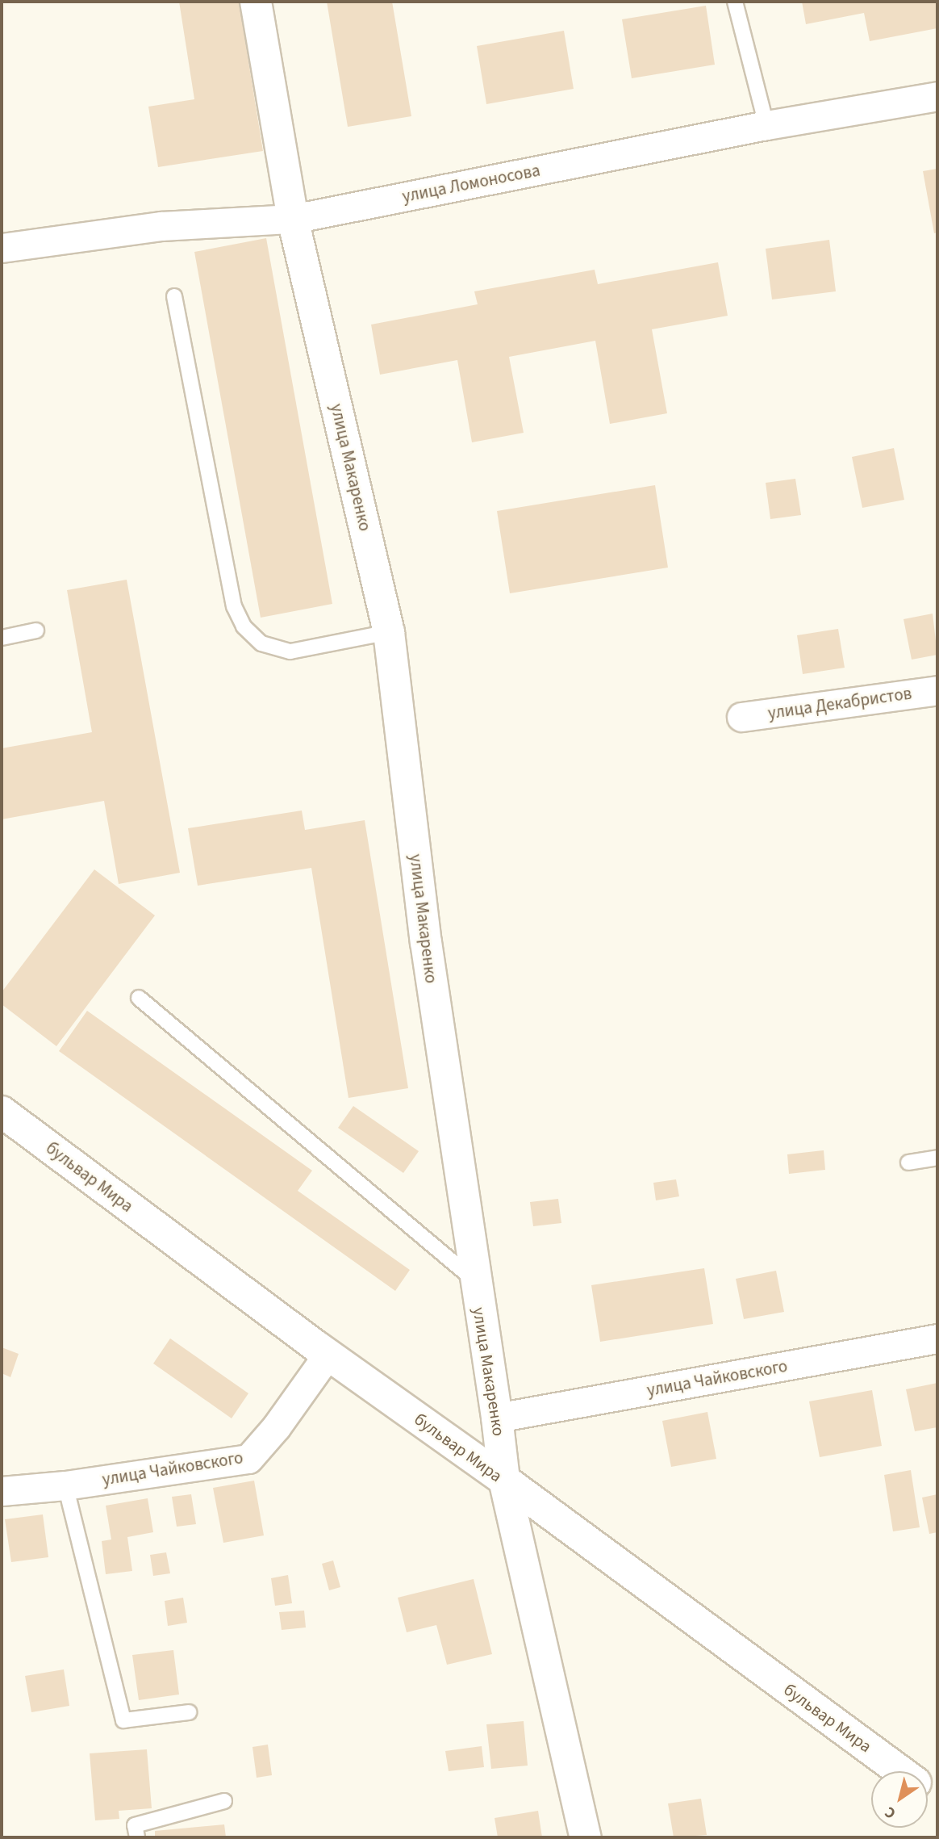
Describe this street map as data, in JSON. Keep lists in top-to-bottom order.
{
  "streets": {
    "street": [
      "улица Ломоносова",
      "улица Макаренко",
      "улица Декабристов",
      "бульвар Мира",
      "улица Чайковского"
    ]
  },
  "crossings": [
    ["улица Ломоносова", "улица Макаренко"],
    ["улица Макаренко", "бульвар Мира"],
    ["улица Макаренко", "улица Чайковского"],
    ["бульвар Мира", "улица Чайковского"]
  ],
  "north": "bottom left"
}
